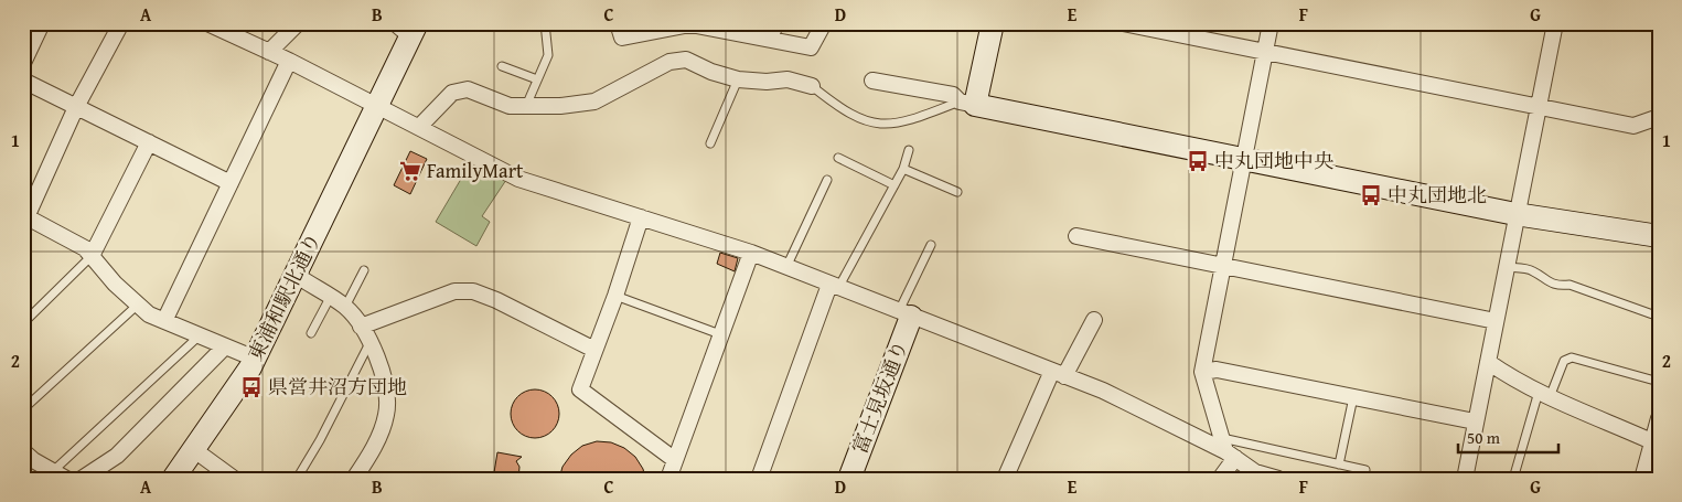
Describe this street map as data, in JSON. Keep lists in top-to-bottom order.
{
  "streets": {
    "street": ["東浦和駅北通り", "富士見坂通り"]
  },
  "places": {
    "bus stop": ["中丸団地中央", "中丸団地北", "県営井沼方団地"],
    "supermarket": ["FamilyMart"]
  },
  "scale_bar": "50 m",
  "grid": {
    "columns": [
      "A",
      "B",
      "C",
      "D",
      "E",
      "F",
      "G"
    ],
    "rows": ["1", "2"]
  }
}
